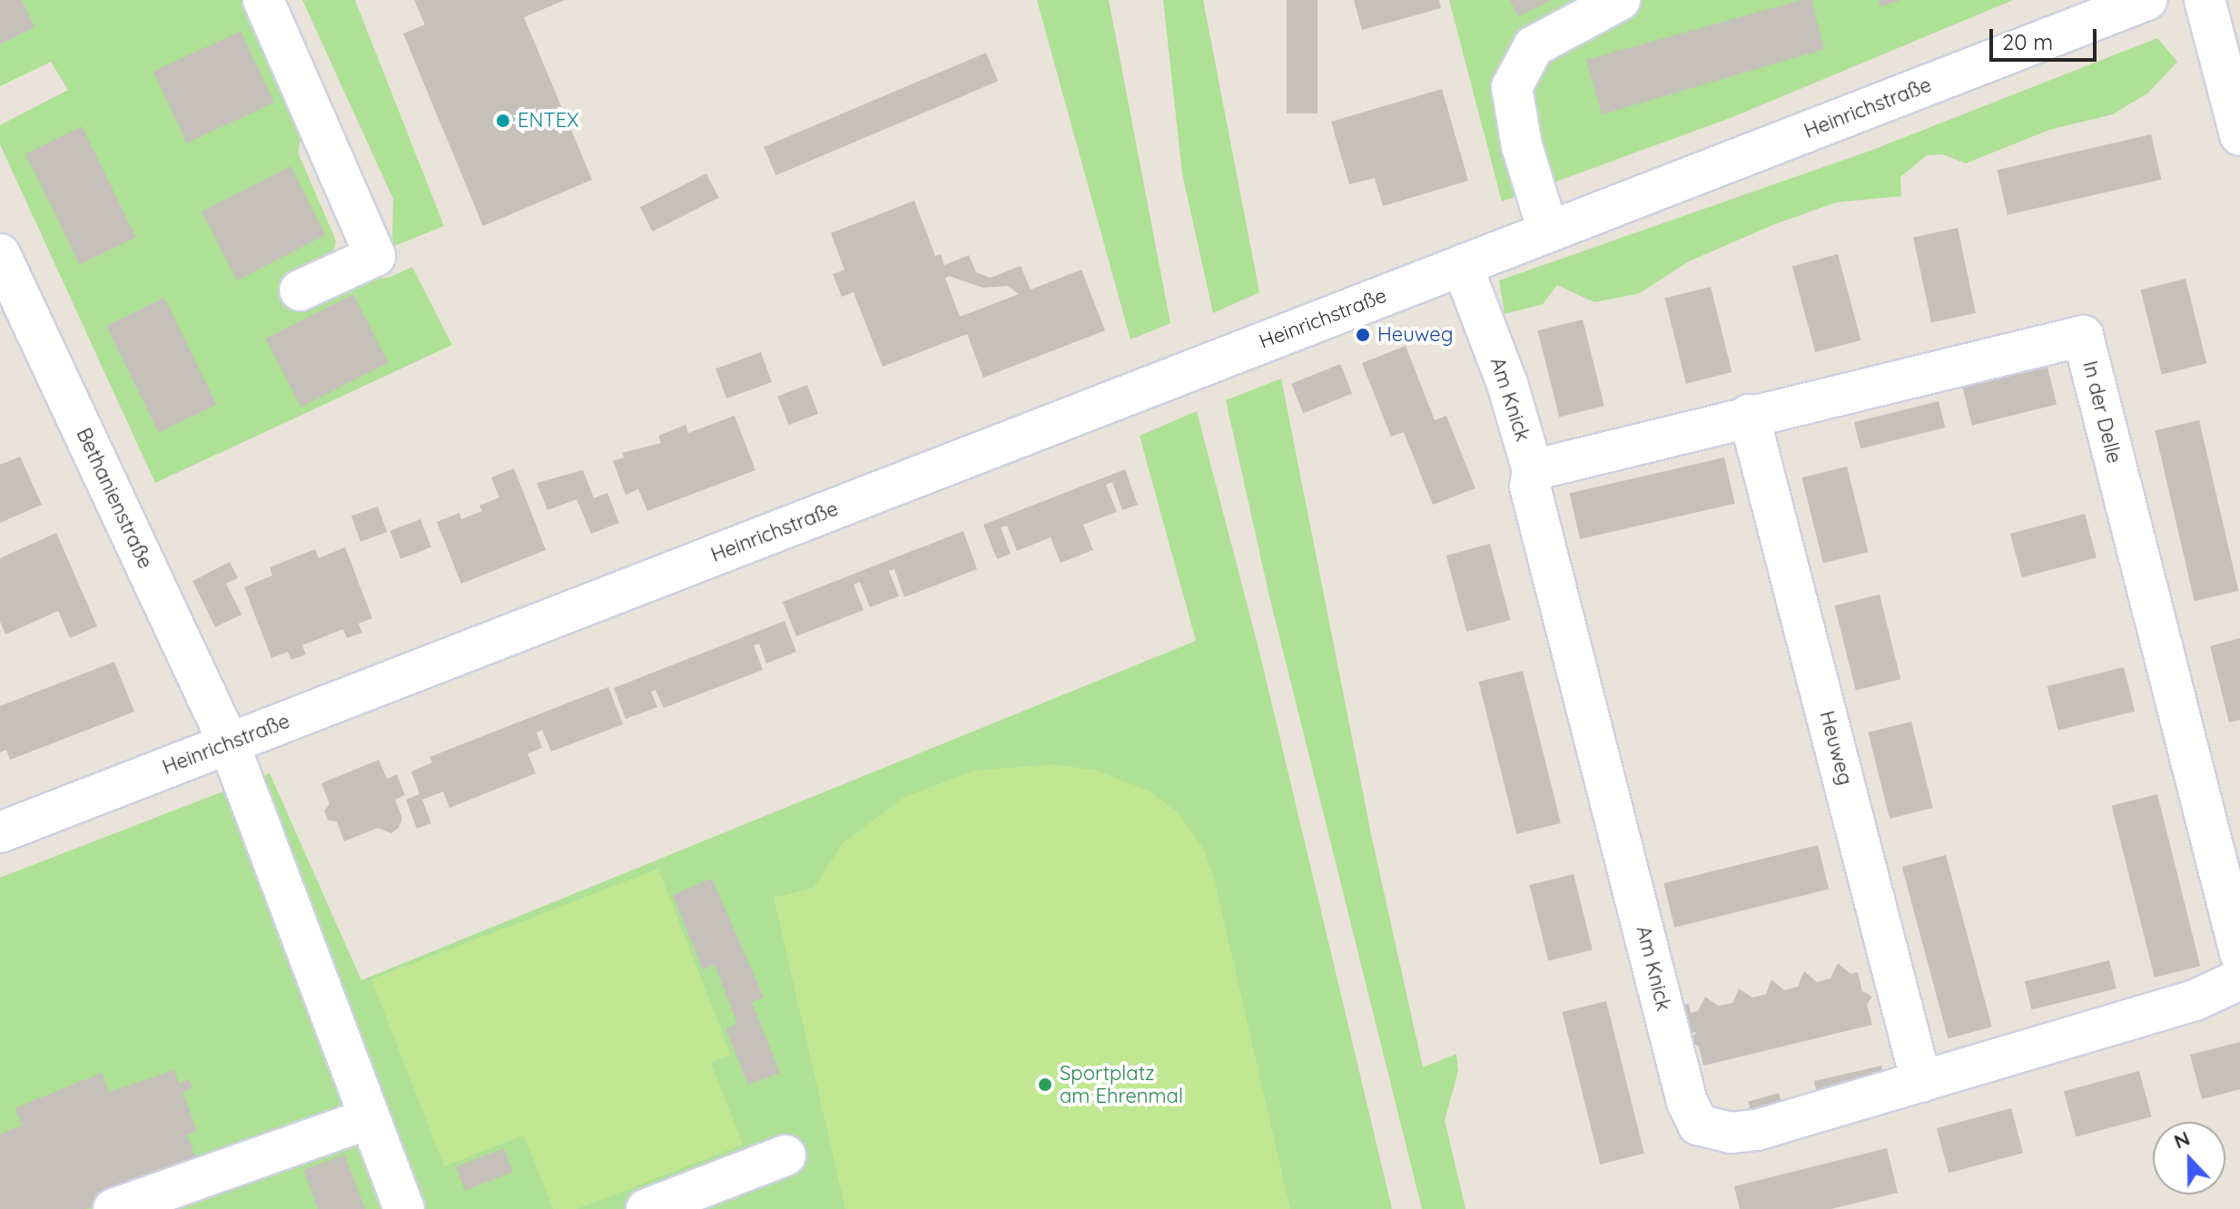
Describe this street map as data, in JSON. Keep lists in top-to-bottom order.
{
  "streets": {
    "street": [
      "Heinrichstraße",
      "Am Knick",
      "In der Delle",
      "Bethanienstraße",
      "Heuweg"
    ]
  },
  "crossings": [
    ["Heinrichstraße", "Am Knick"],
    ["Heinrichstraße", "Bethanienstraße"],
    ["Am Knick", "In der Delle"],
    ["Am Knick", "Heuweg"],
    ["In der Delle", "Heuweg"]
  ],
  "places": ["ENTEX", "Heuweg", "Sportplatz am Ehrenmal"],
  "scale_bar": "20 m",
  "north": "top"
}
